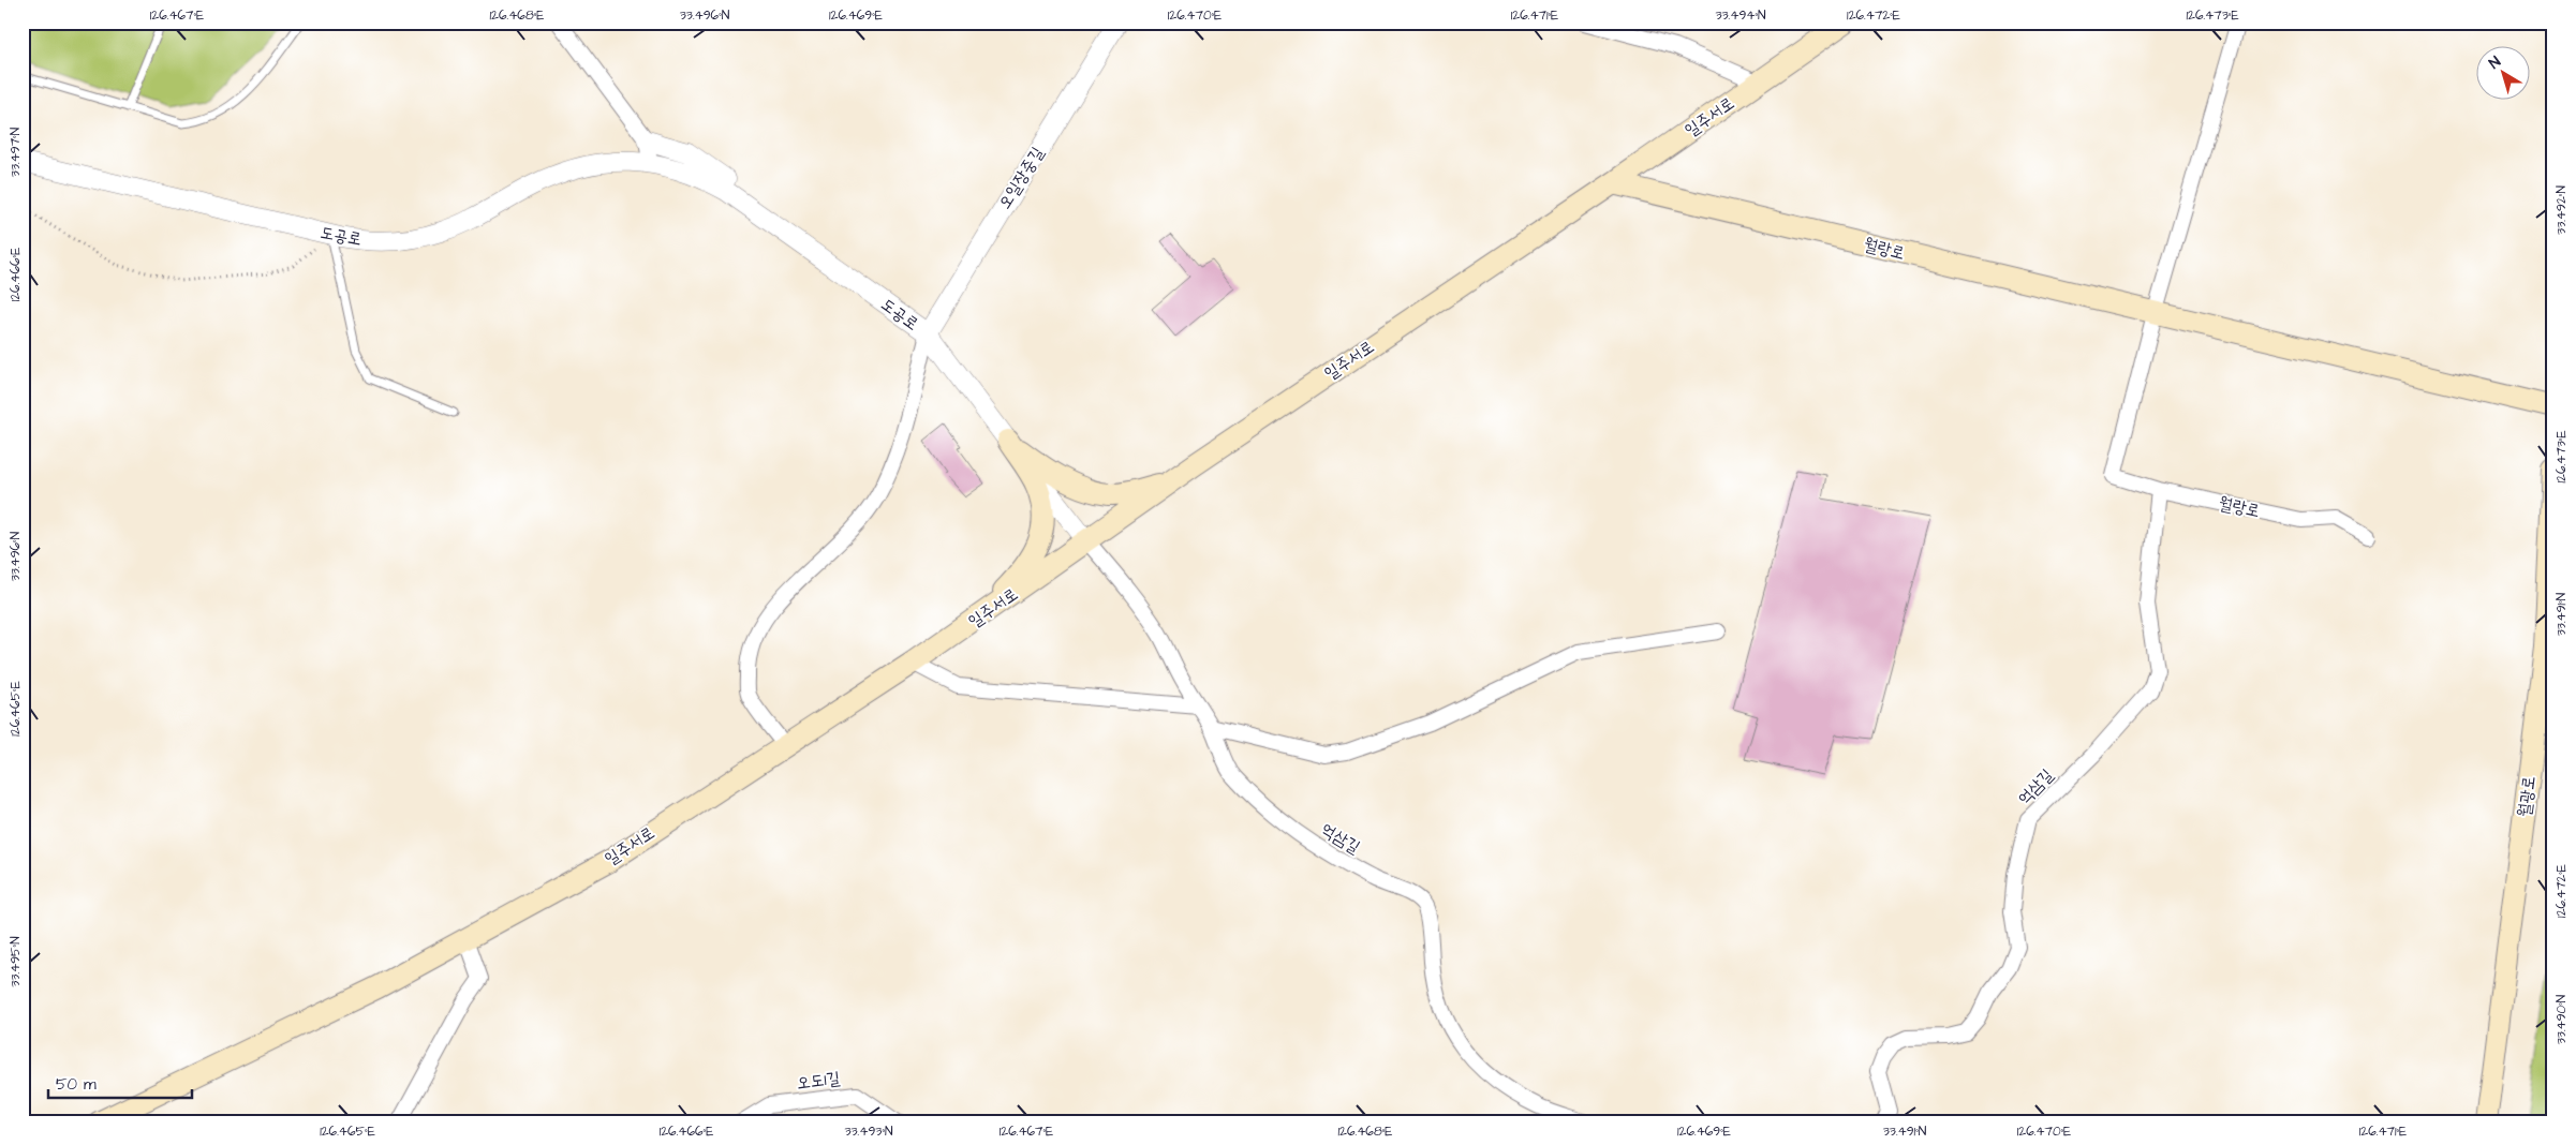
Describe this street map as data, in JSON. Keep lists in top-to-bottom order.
{
  "streets": {
    "main road": ["일주서로", "월랑로", "월광로"],
    "street": [
      "오일장중길",
      "도공로",
      "억삼길",
      "오도1길"
    ]
  },
  "crossings": [
    ["일주서로", "도공로"],
    ["일주서로", "월랑로"],
    ["일주서로", "억삼길"],
    ["오일장중길", "도공로"],
    ["도공로", "억삼길"],
    ["월랑로", "억삼길"]
  ],
  "scale_bar": "50 m",
  "north": "top left",
  "coordinates": [
    "126.467°E",
    "126.468°E",
    "33.496°N",
    "126.469°E",
    "126.470°E",
    "126.471°E",
    "33.494°N",
    "126.472°E",
    "126.473°E",
    "33.497°N",
    "33.492°N",
    "126.466°E",
    "33.491°N",
    "126.465°E",
    "33.495°N",
    "33.490°N",
    "33.493°N"
  ]
}
